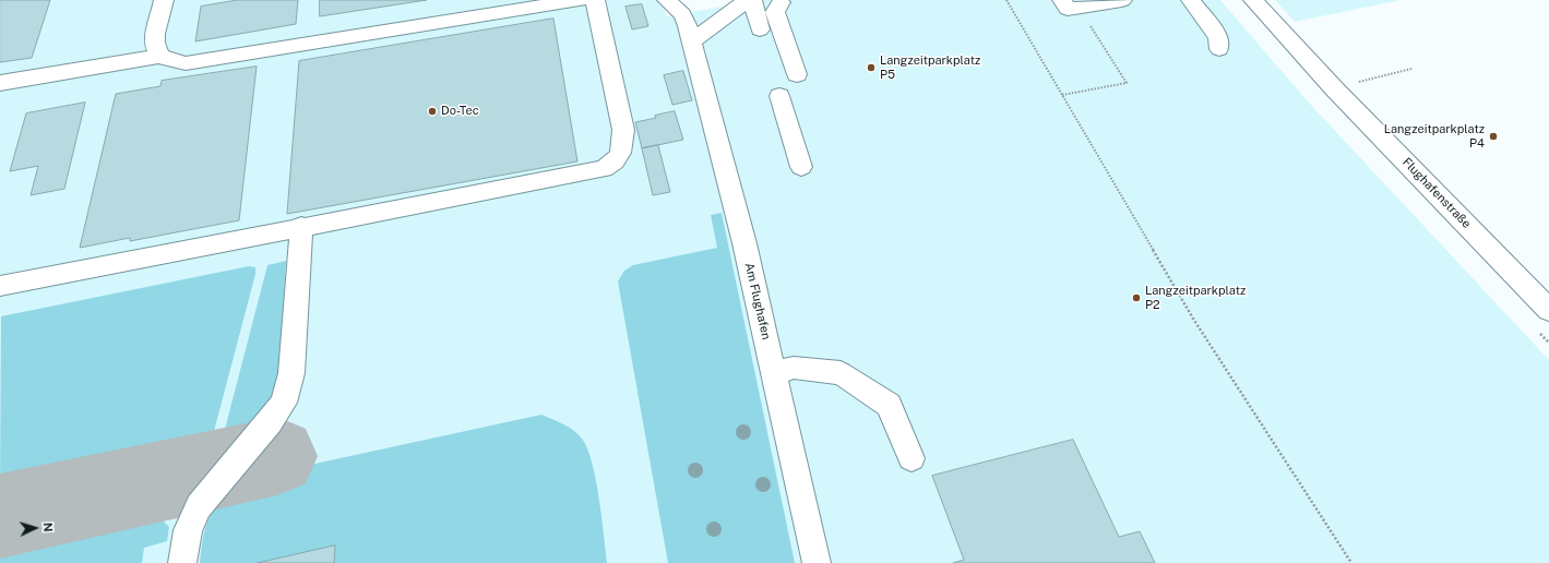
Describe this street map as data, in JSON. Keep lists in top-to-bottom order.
{
  "streets": {
    "street": ["Flughafenstraße", "Am Flughafen"]
  },
  "places": [
    "Langzeitparkplatz P5",
    "Do-Tec",
    "Langzeitparkplatz P4",
    "Langzeitparkplatz P2"
  ],
  "north": "right"
}
